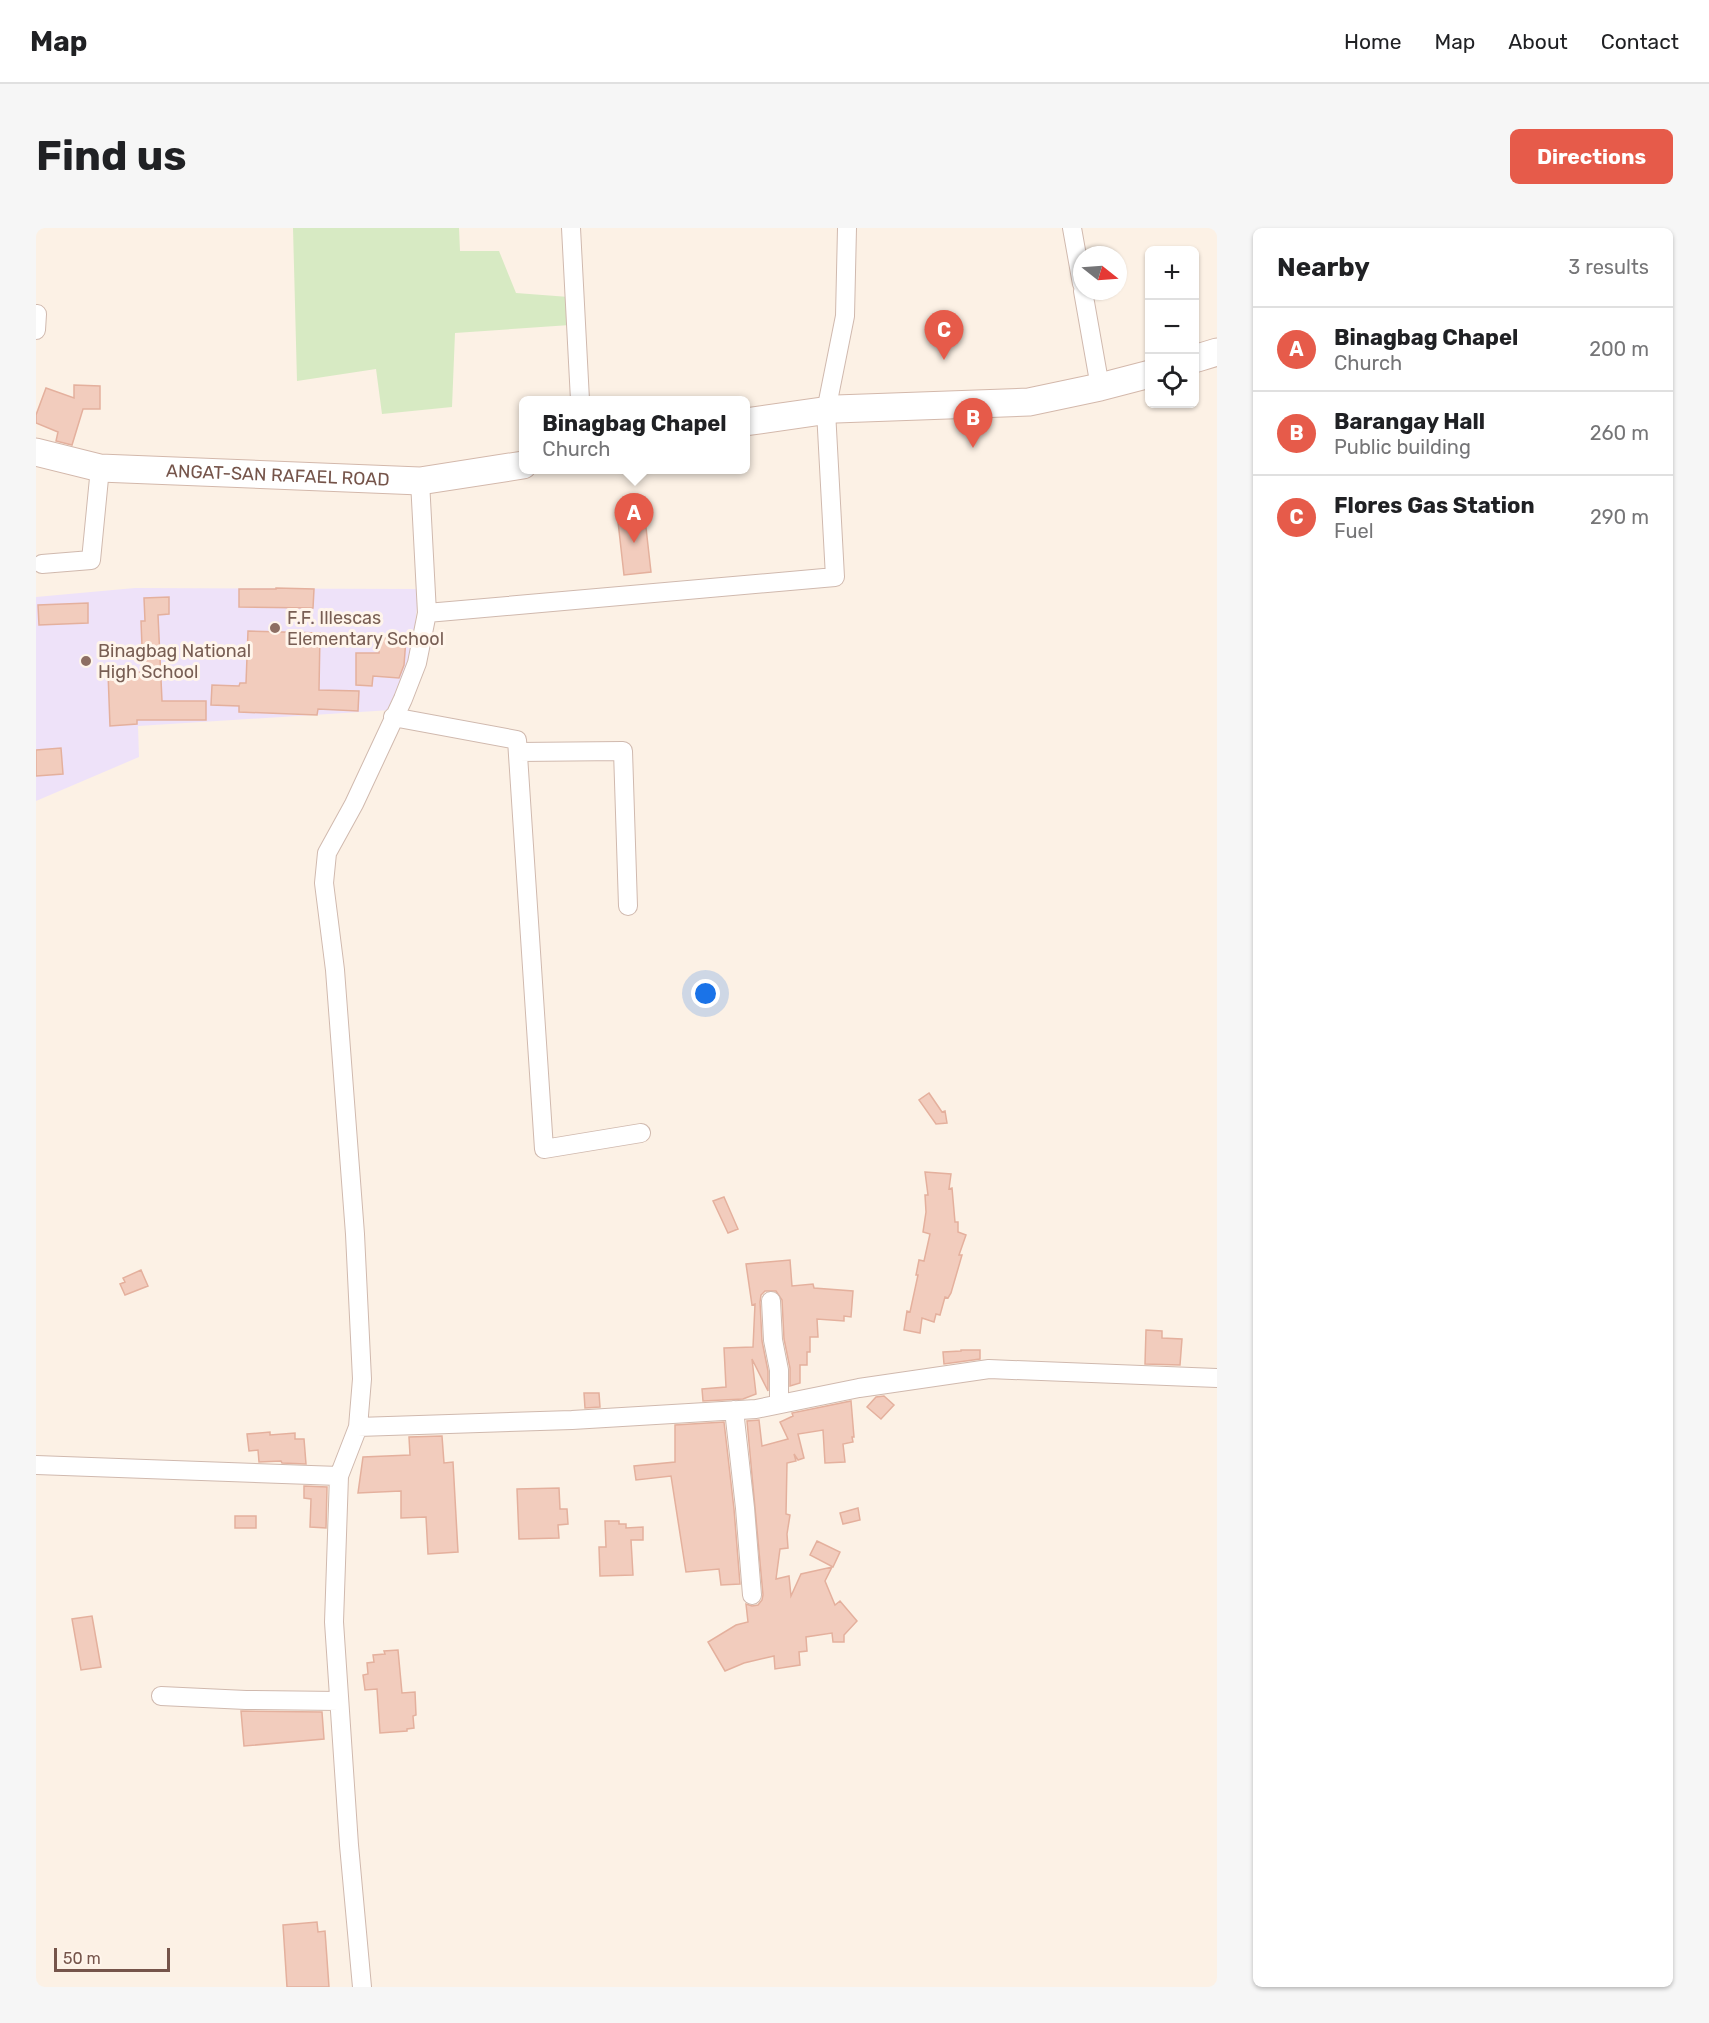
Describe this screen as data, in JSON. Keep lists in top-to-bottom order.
{
  "streets": {
    "main road": ["ANGAT-SAN RAFAEL ROAD"]
  },
  "places": ["F.F. Illescas Elementary School", "Binagbag National High School"],
  "scale_bar": "50 m",
  "north": "right",
  "page": {
    "header": "Map",
    "nav": [
      "Home",
      "Map",
      "About",
      "Contact"
    ],
    "buttons": "Directions",
    "title": "Find us",
    "heading": ["Nearby", "3 results"],
    "map_buttons": ["+", "−"],
    "list": [
      {
        "mark": "A",
        "name": "Binagbag Chapel",
        "note": "Church",
        "value": "200 m"
      },
      {
        "mark": "B",
        "name": "Barangay Hall",
        "note": "Public building",
        "value": "260 m"
      },
      {
        "mark": "C",
        "name": "Flores Gas Station",
        "note": "Fuel",
        "value": "290 m"
      }
    ],
    "pins": ["C", "B", "A"],
    "popup": ["Binagbag Chapel", "Church"],
    "scale": "50 m"
  }
}
